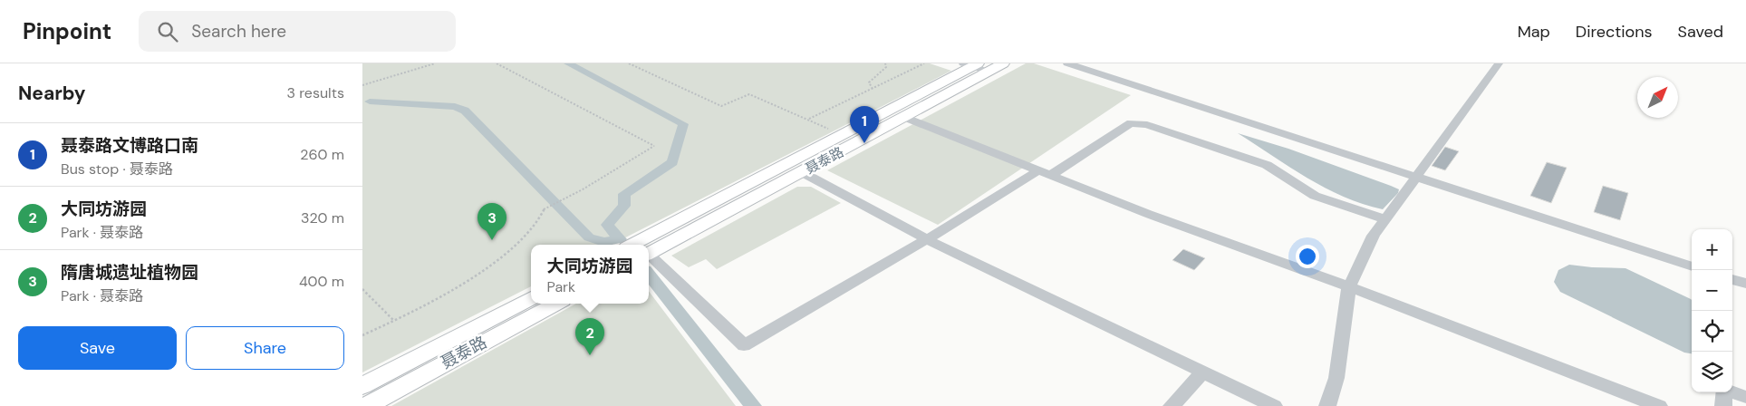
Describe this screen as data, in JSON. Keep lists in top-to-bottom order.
{
  "streets": {
    "main road": ["聂泰路"]
  },
  "north": "top right",
  "page": {
    "header": "Pinpoint",
    "search": "Search here",
    "nav": ["Map", "Directions", "Saved"],
    "heading": ["Nearby", "3 results"],
    "pins": ["1", "3", "2"],
    "list": [
      {
        "mark": "1",
        "name": "聂泰路文博路口南",
        "note": "Bus stop · 聂泰路",
        "value": "260 m"
      },
      {
        "mark": "2",
        "name": "大同坊游园",
        "note": "Park · 聂泰路",
        "value": "320 m"
      },
      {
        "mark": "3",
        "name": "隋唐城遗址植物园",
        "note": "Park · 聂泰路",
        "value": "400 m"
      }
    ],
    "map_buttons": ["+", "−"],
    "popup": ["大同坊游园", "Park"],
    "buttons": ["Save", "Share"]
  }
}
